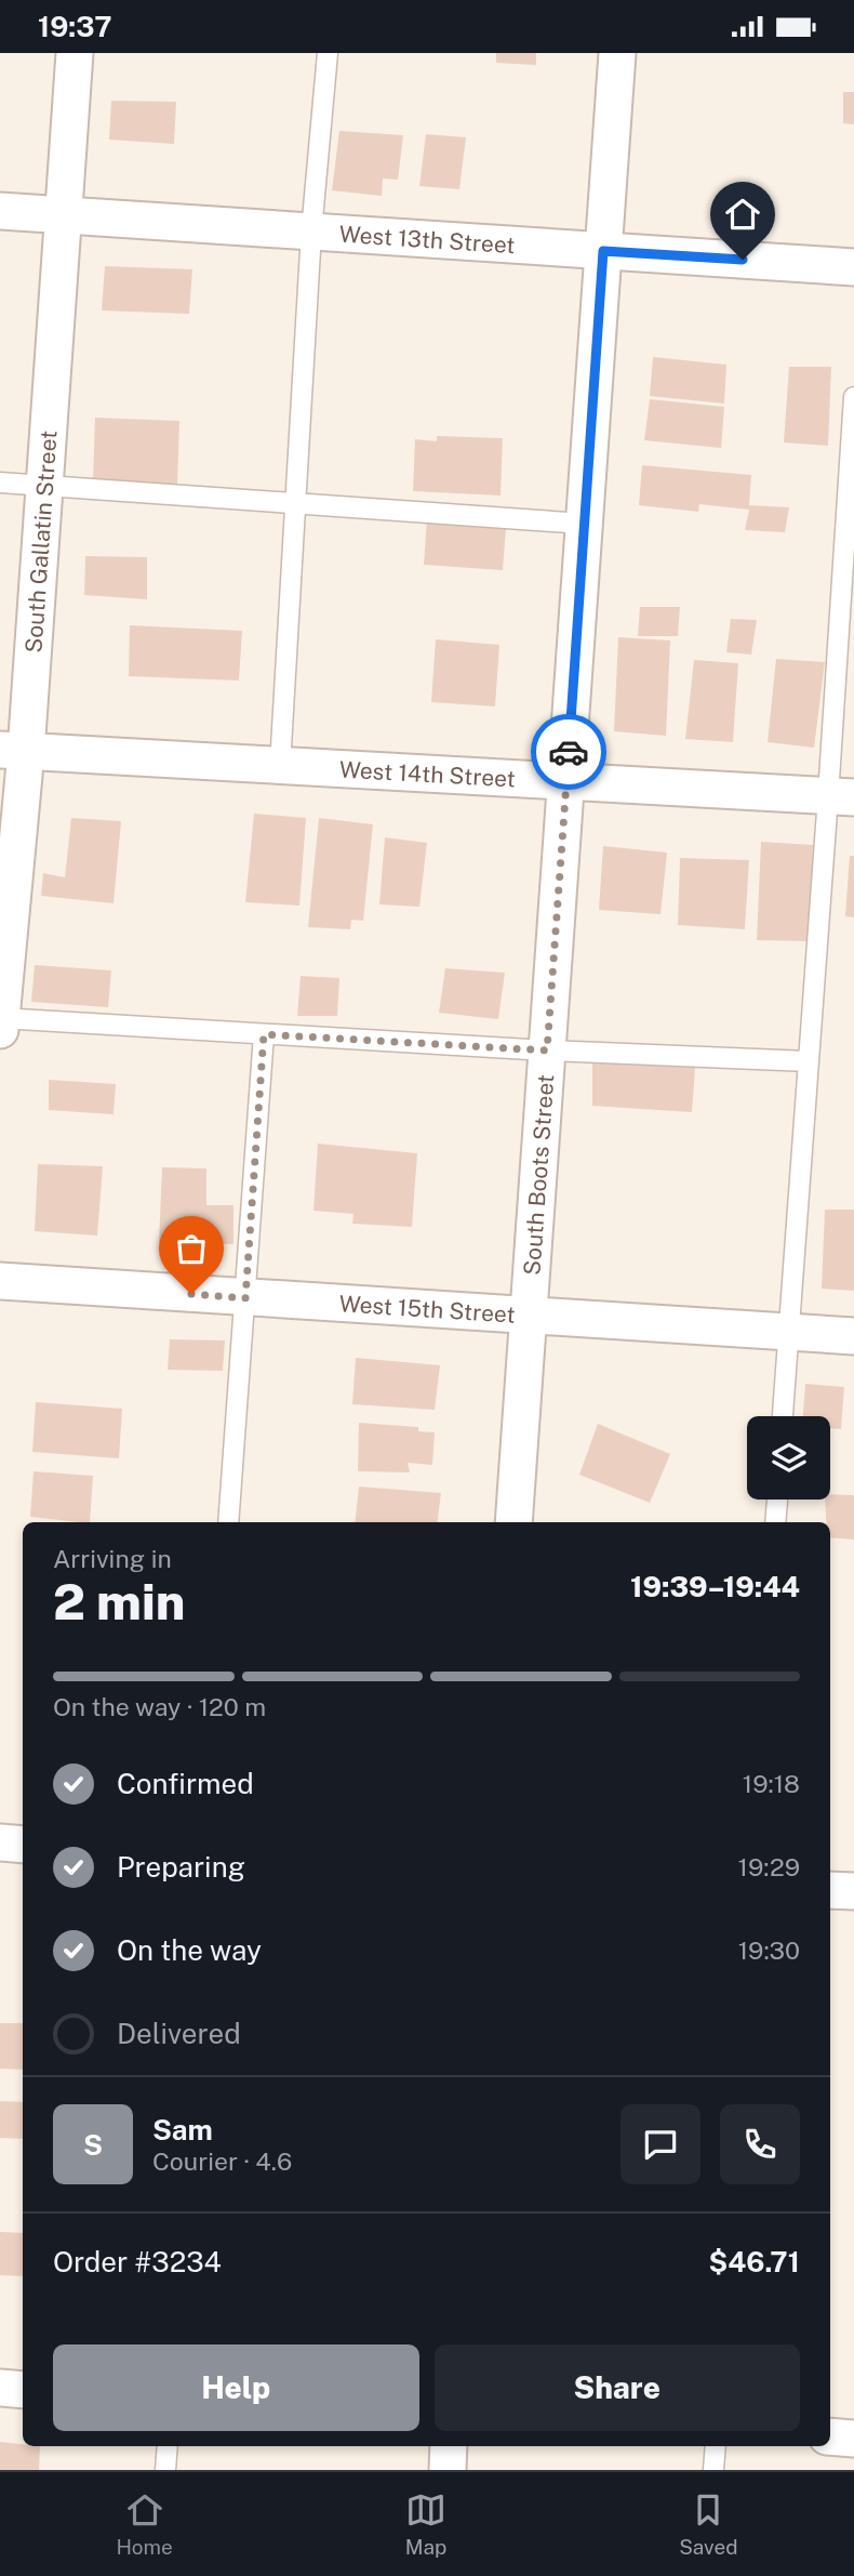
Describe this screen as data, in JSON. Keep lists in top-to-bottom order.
{
  "streets": {
    "street": [
      "West 13th Street",
      "South Gallatin Street",
      "West 14th Street",
      "South Boots Street",
      "West 15th Street"
    ]
  },
  "crossings": [
    ["West 13th Street", "South Gallatin Street"],
    ["West 13th Street", "South Boots Street"],
    ["South Gallatin Street", "West 14th Street"],
    ["West 14th Street", "South Boots Street"],
    ["South Boots Street", "West 15th Street"]
  ],
  "page": {
    "status": "19:37",
    "heading": ["2 min", "Arriving in", "19:39–19:44"],
    "panel": [
      "Sam",
      "Courier · 4.6",
      "Order #3234",
      "$46.71"
    ],
    "bar": "On the way · 120 m",
    "list": [
      ["Confirmed", "19:18"],
      ["Preparing", "19:29"],
      ["On the way", "19:30"],
      "Delivered"
    ],
    "round": "S",
    "buttons": ["Help", "Share"],
    "tabs": ["Home", "Map", "Saved"]
  }
}
